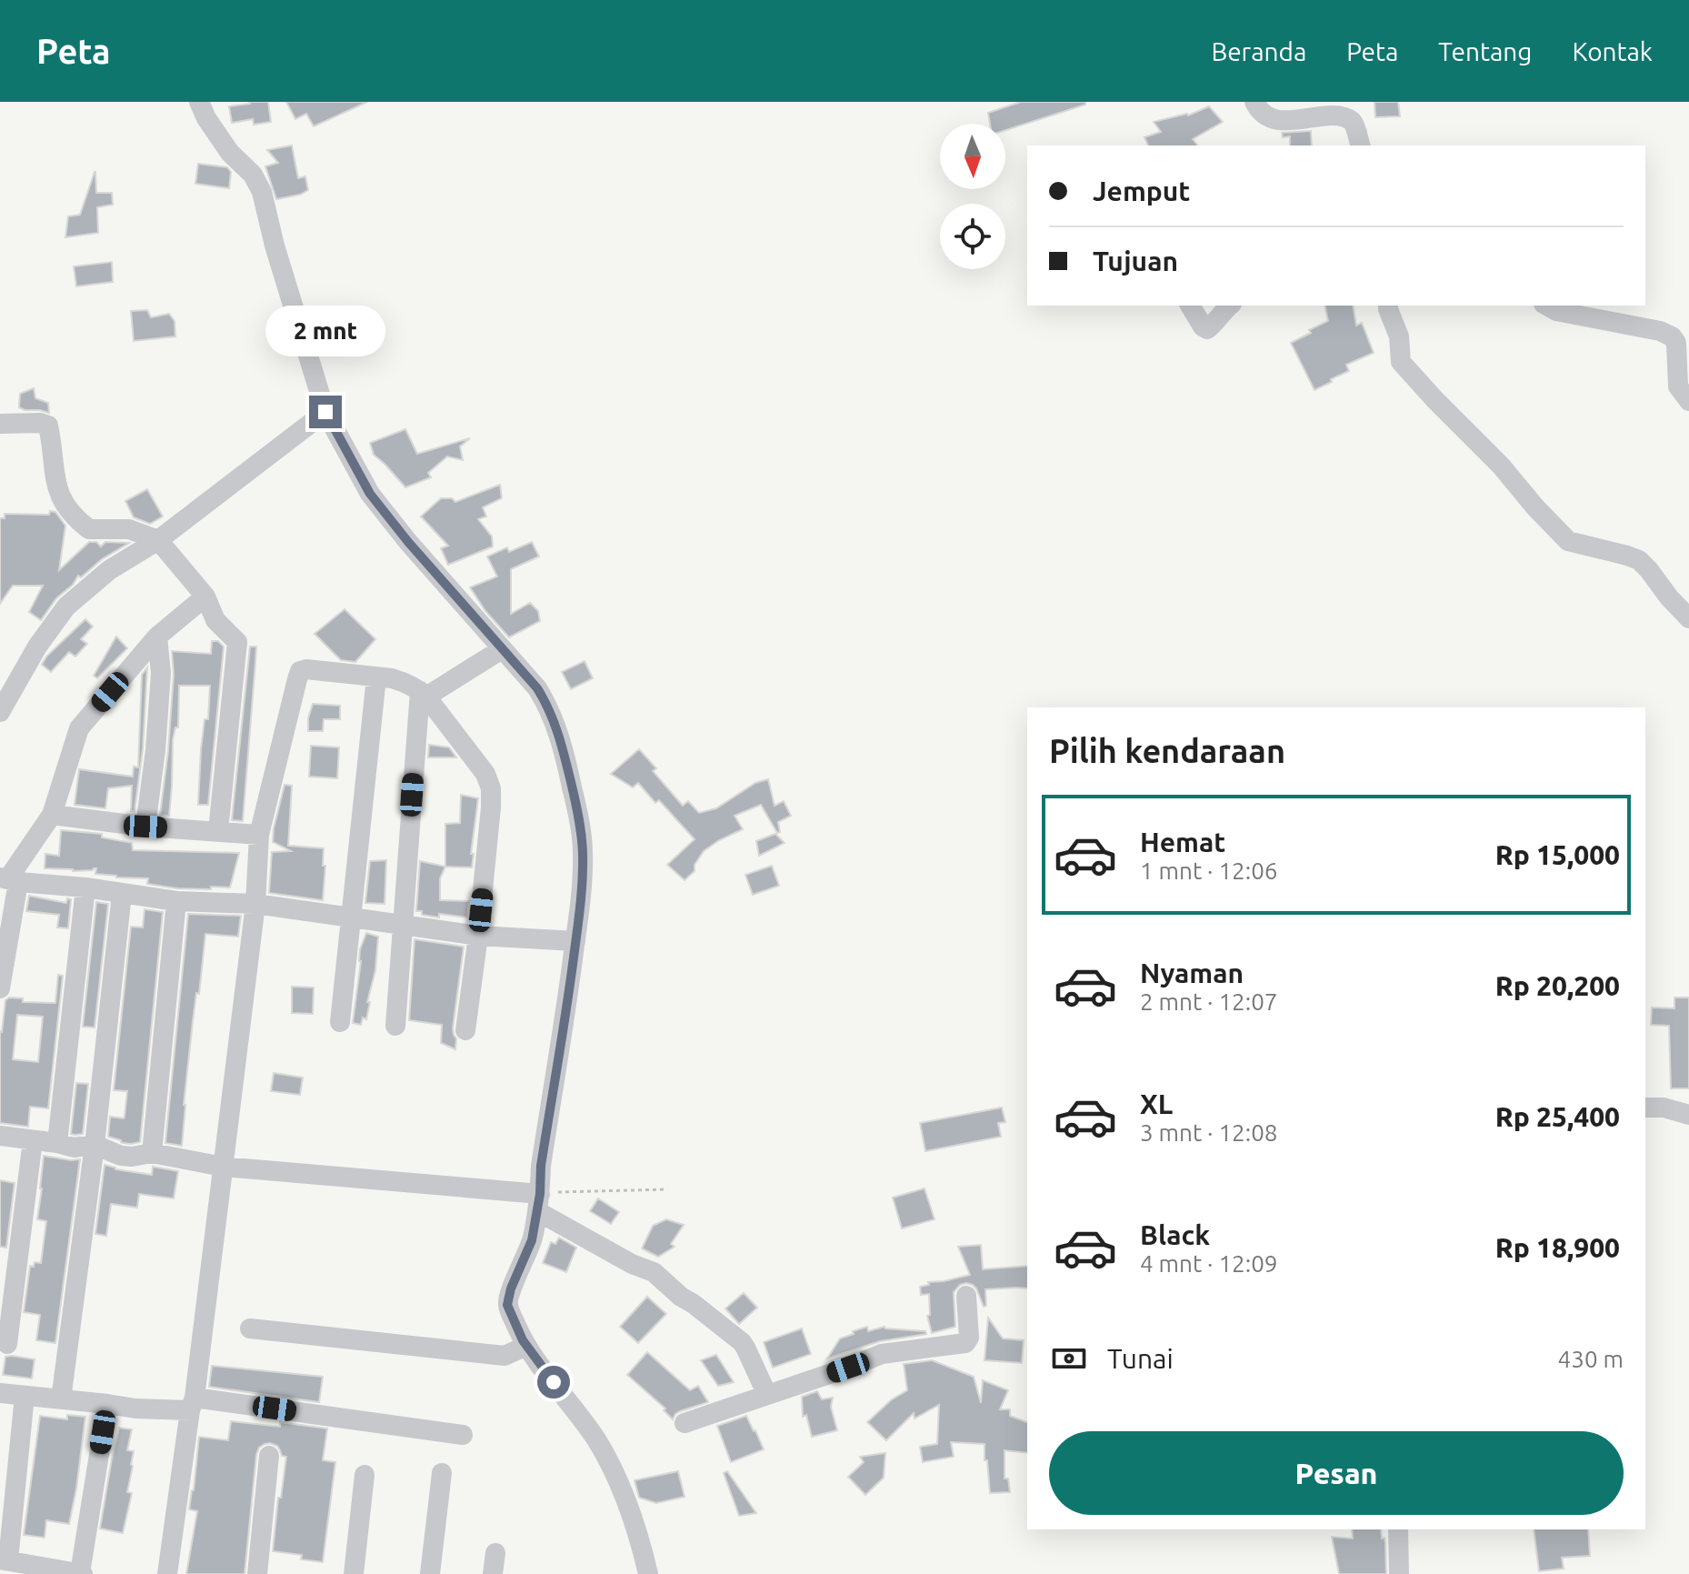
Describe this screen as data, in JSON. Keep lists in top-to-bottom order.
{
  "north": "bottom",
  "page": {
    "header": "Peta",
    "nav": [
      "Beranda",
      "Peta",
      "Tentang",
      "Kontak"
    ],
    "banner": ["Jemput", "Tujuan"],
    "bubble": "2 mnt",
    "heading": "Pilih kendaraan",
    "list": [
      {
        "name": "Hemat",
        "note": "1 mnt · 12:06",
        "value": "Rp 15,000"
      },
      {
        "name": "Nyaman",
        "note": "2 mnt · 12:07",
        "value": "Rp 20,200"
      },
      {
        "name": "XL",
        "note": "3 mnt · 12:08",
        "value": "Rp 25,400"
      },
      {
        "name": "Black",
        "note": "4 mnt · 12:09",
        "value": "Rp 18,900"
      }
    ],
    "pay": ["Tunai", "430 m"],
    "buttons": "Pesan"
  }
}
